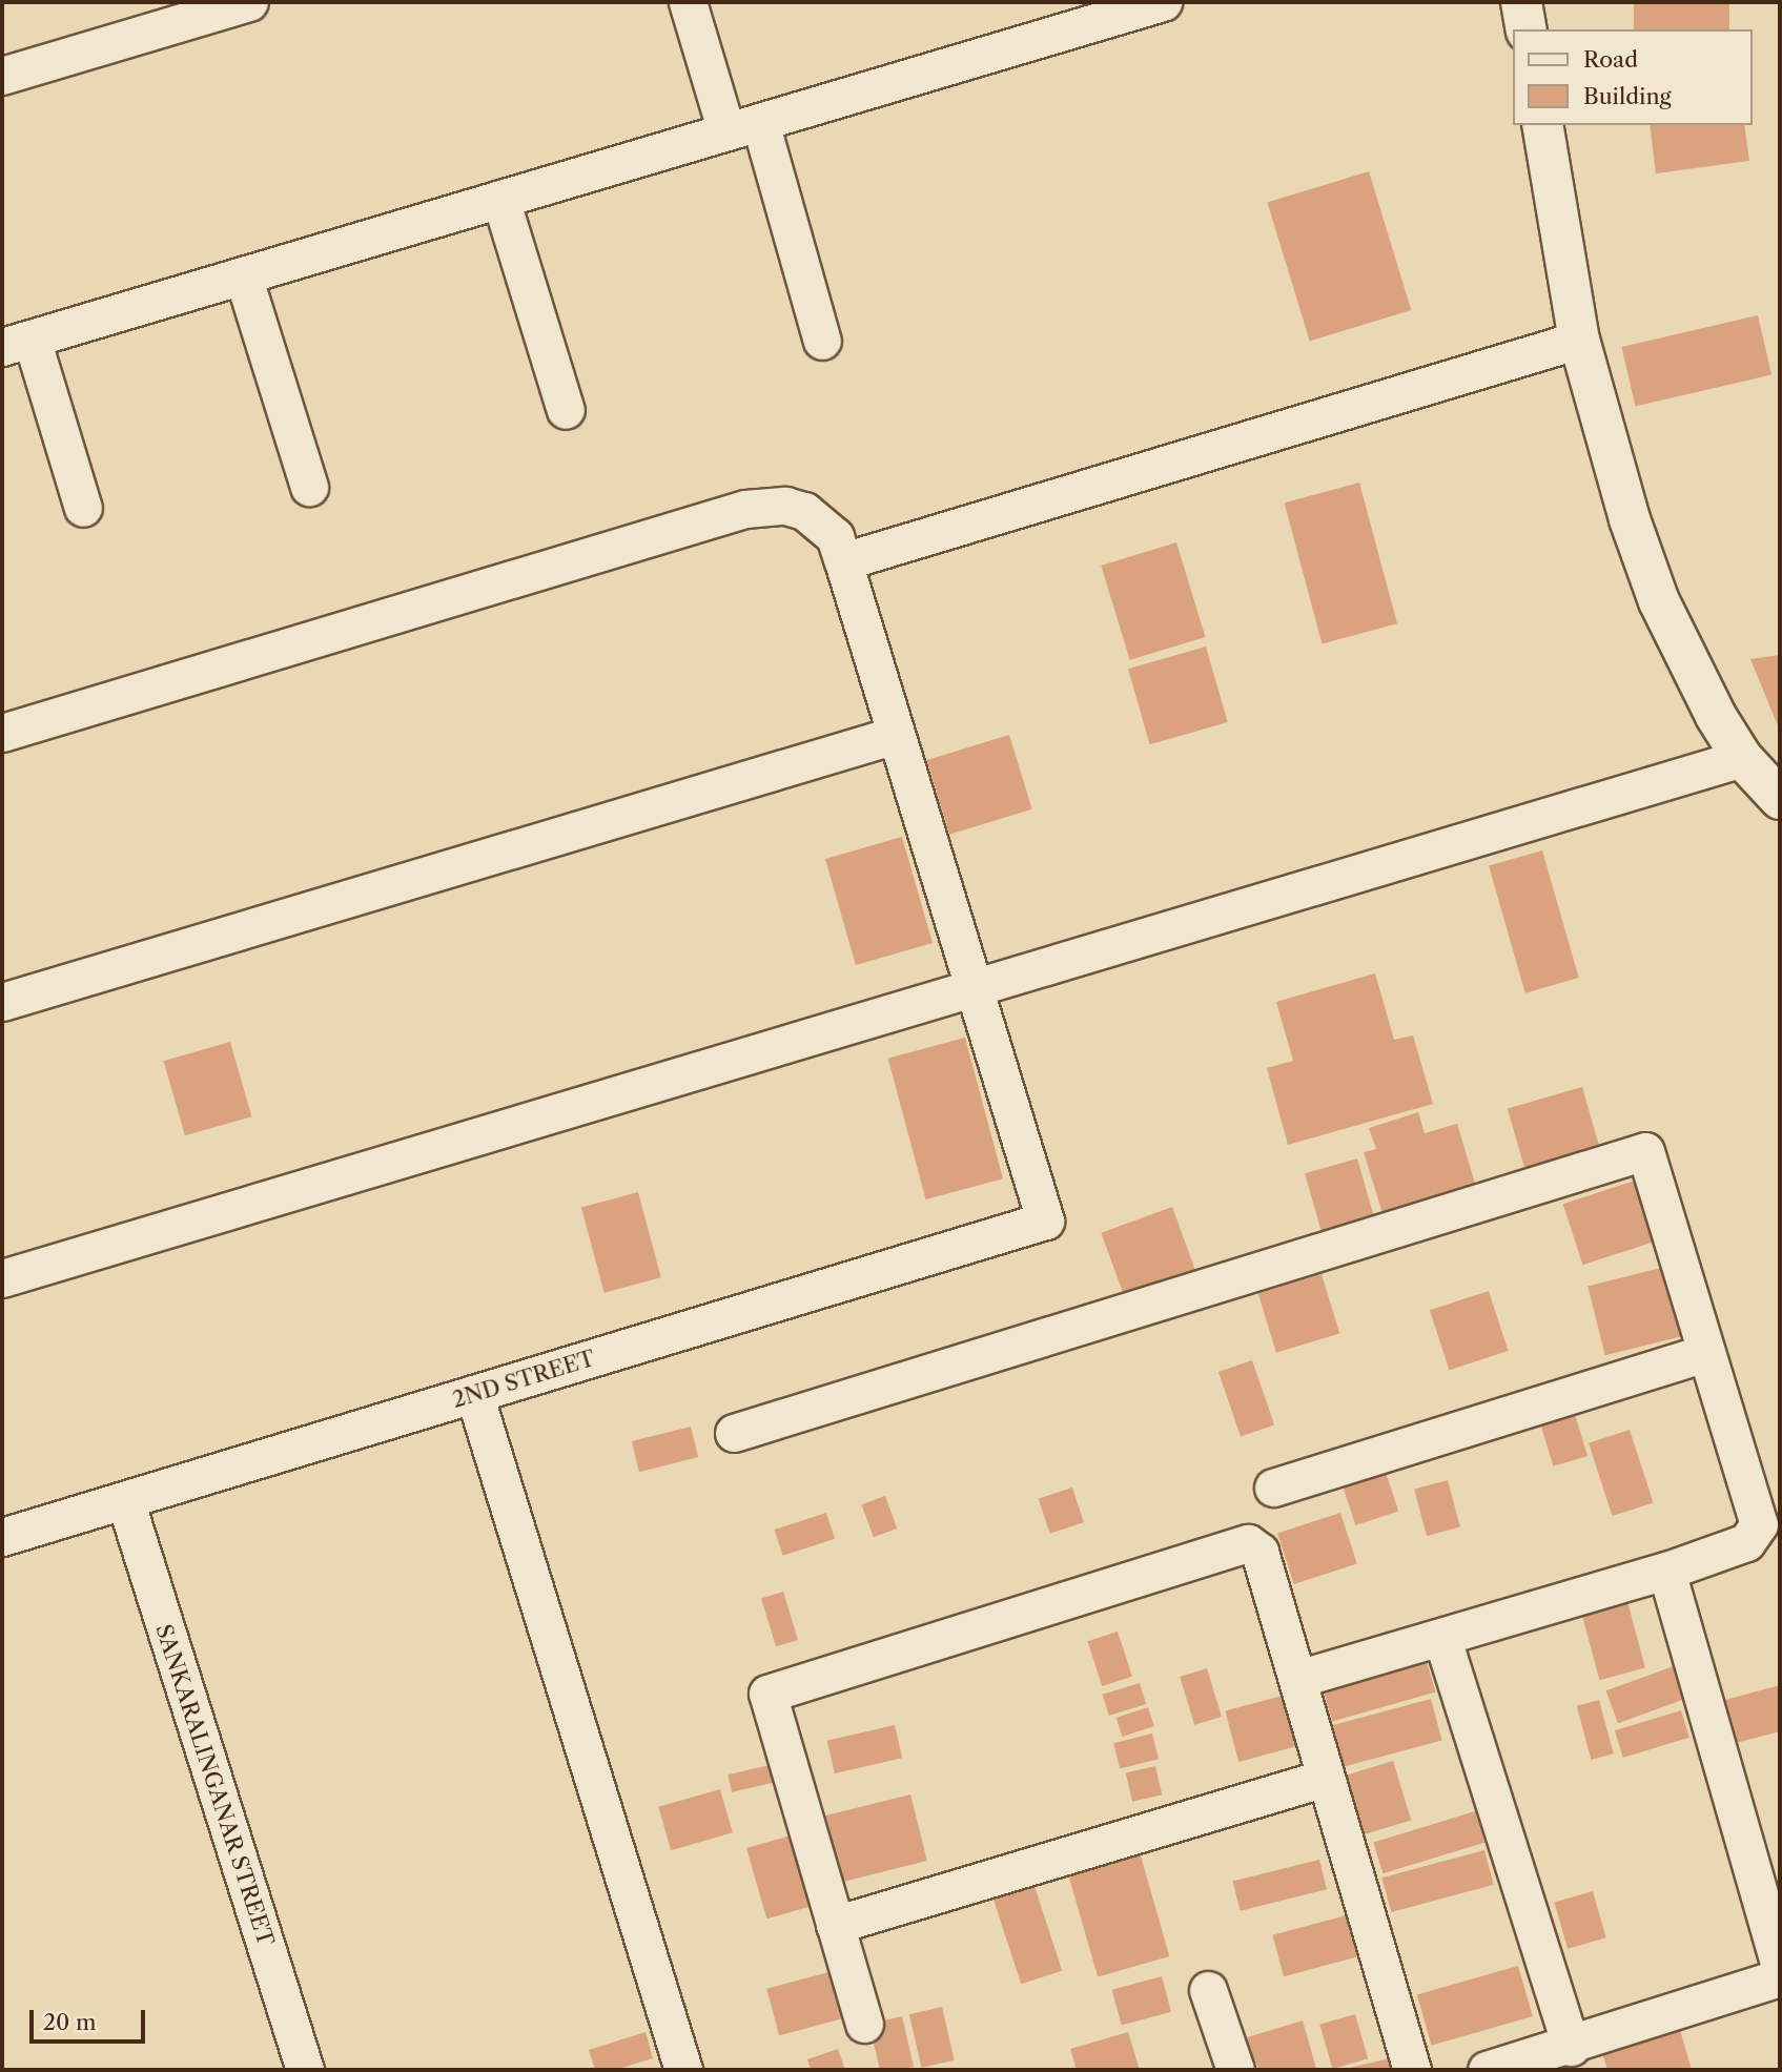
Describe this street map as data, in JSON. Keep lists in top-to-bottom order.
{
  "streets": {
    "street": ["2ND STREET", "SANKARALINGANAR STREET"]
  },
  "crossings": [
    ["2ND STREET", "SANKARALINGANAR STREET"]
  ],
  "legend": ["Road", "Building"],
  "scale_bar": "20 m"
}
